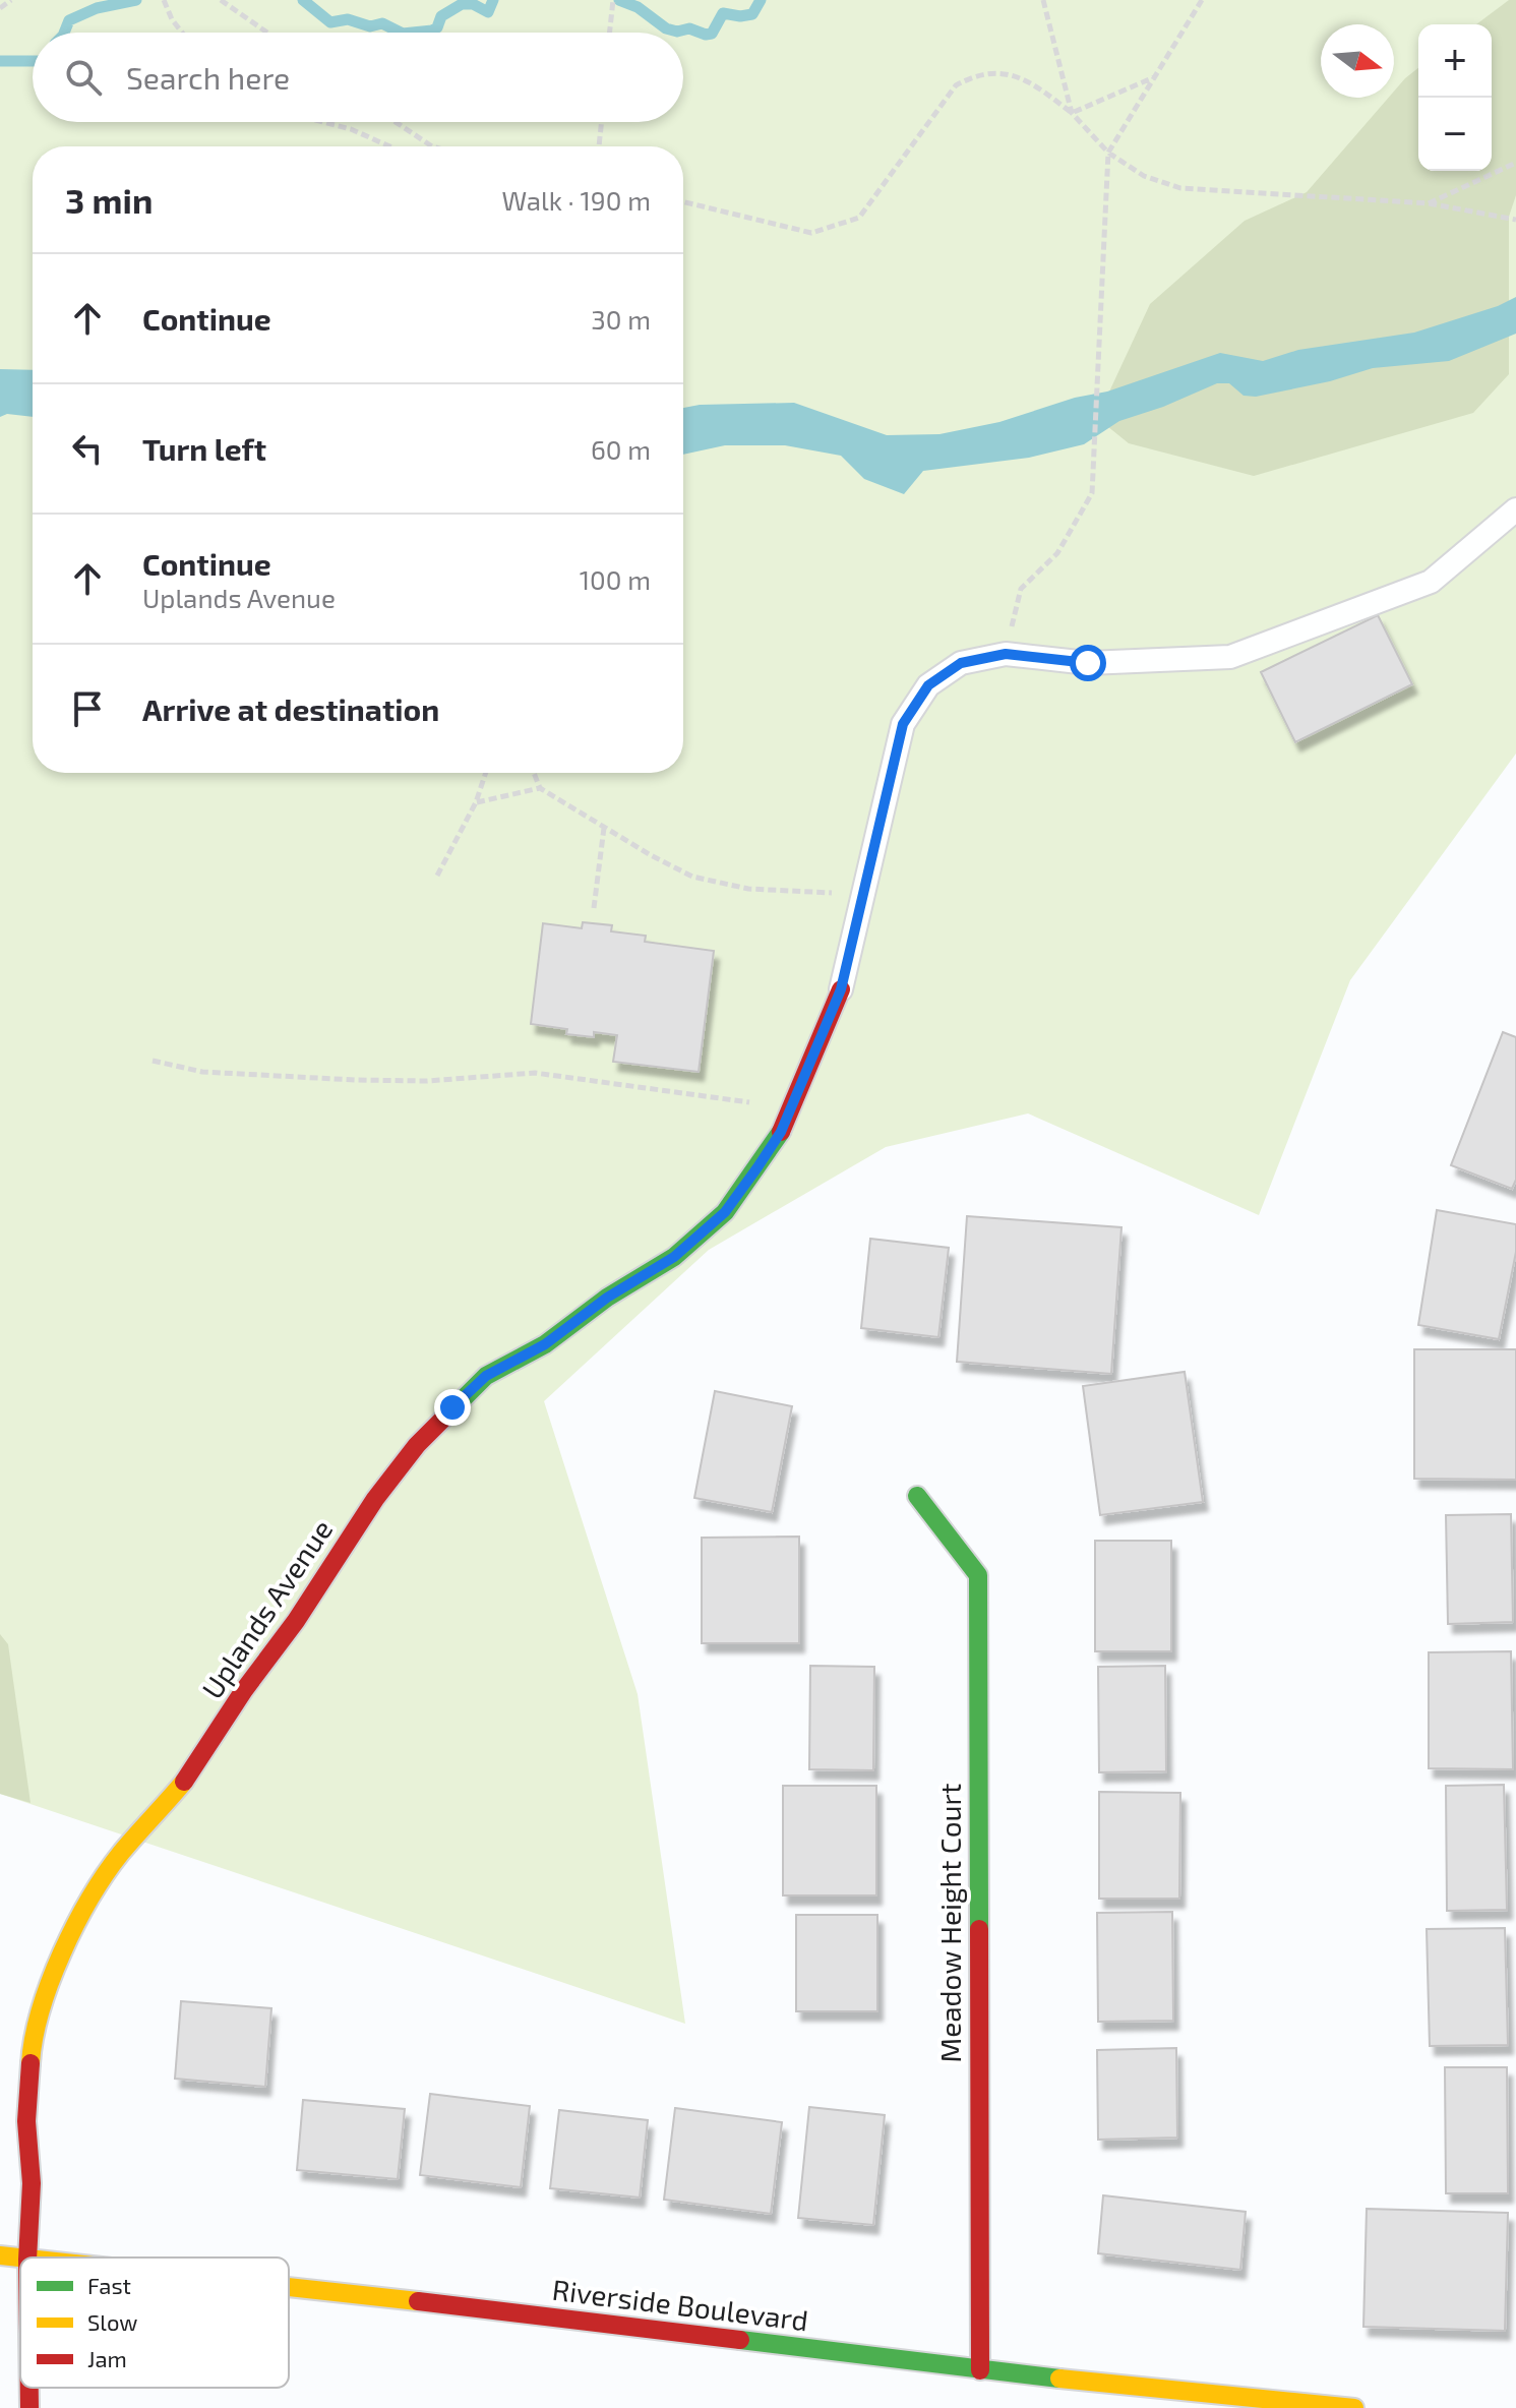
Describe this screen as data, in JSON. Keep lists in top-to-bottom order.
{
  "streets": {
    "street": ["Uplands Avenue", "Meadow Height Court", "Riverside Boulevard"]
  },
  "crossings": [
    ["Meadow Height Court", "Riverside Boulevard"]
  ],
  "legend": ["Fast", "Slow", "Jam"],
  "north": "right",
  "page": {
    "map_buttons": ["+", "−"],
    "search": "Search here",
    "heading": ["3 min", "Walk · 190 m"],
    "list": [
      ["Continue", "30 m"],
      ["Turn left", "60 m"],
      ["Continue", "Uplands Avenue", "100 m"],
      "Arrive at destination"
    ]
  }
}
